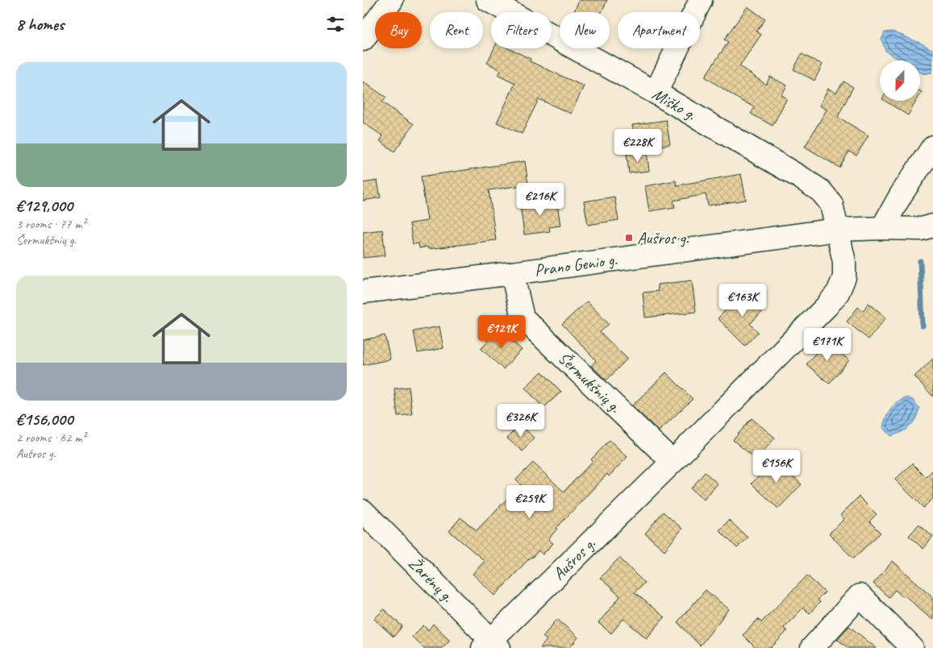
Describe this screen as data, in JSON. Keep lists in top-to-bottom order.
{
  "streets": {
    "street": [
      "Miško g.",
      "Prano Genio g.",
      "Šermukšnių g.",
      "Aušros g.",
      "Žarėnų g."
    ]
  },
  "crossings": [
    ["Miško g.", "Prano Genio g."],
    ["Miško g.", "Aušros g."],
    ["Prano Genio g.", "Šermukšnių g."],
    ["Prano Genio g.", "Aušros g."],
    ["Šermukšnių g.", "Aušros g."],
    ["Aušros g.", "Žarėnų g."]
  ],
  "places": {
    "transit": ["Aušros g."]
  },
  "north": "bottom",
  "page": {
    "heading": "8 homes",
    "chip": [
      "Buy",
      "Rent",
      "Filters",
      "New",
      "Apartment"
    ],
    "list": [
      {
        "name": "€129,000",
        "note": "3 rooms · 77 m² · Šermukšnių g."
      },
      {
        "name": "€156,000",
        "note": "2 rooms · 62 m² · Aušros g."
      }
    ],
    "price": [
      "€228K",
      "€216K",
      "€163K",
      "€129K",
      "€171K",
      "€326K",
      "€156K",
      "€259K"
    ]
  }
}
